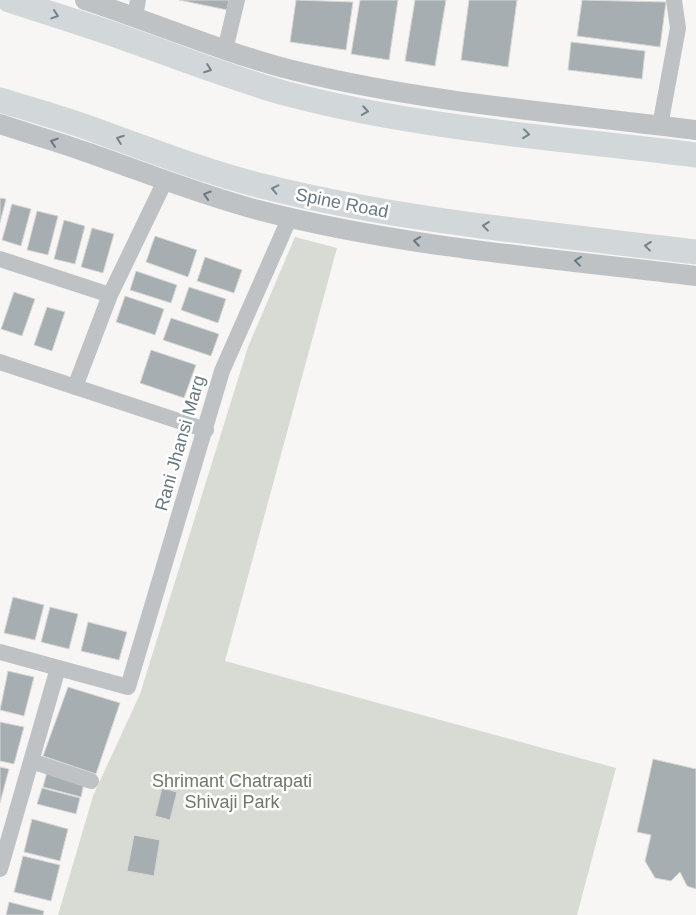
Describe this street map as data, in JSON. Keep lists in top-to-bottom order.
{
  "streets": {
    "main road": ["Spine Road"],
    "street": ["Rani Jhansi Marg"]
  },
  "crossings": [
    ["Spine Road", "Rani Jhansi Marg"]
  ],
  "parks": ["Shrimant Chatrapati Shivaji Park"]
}
